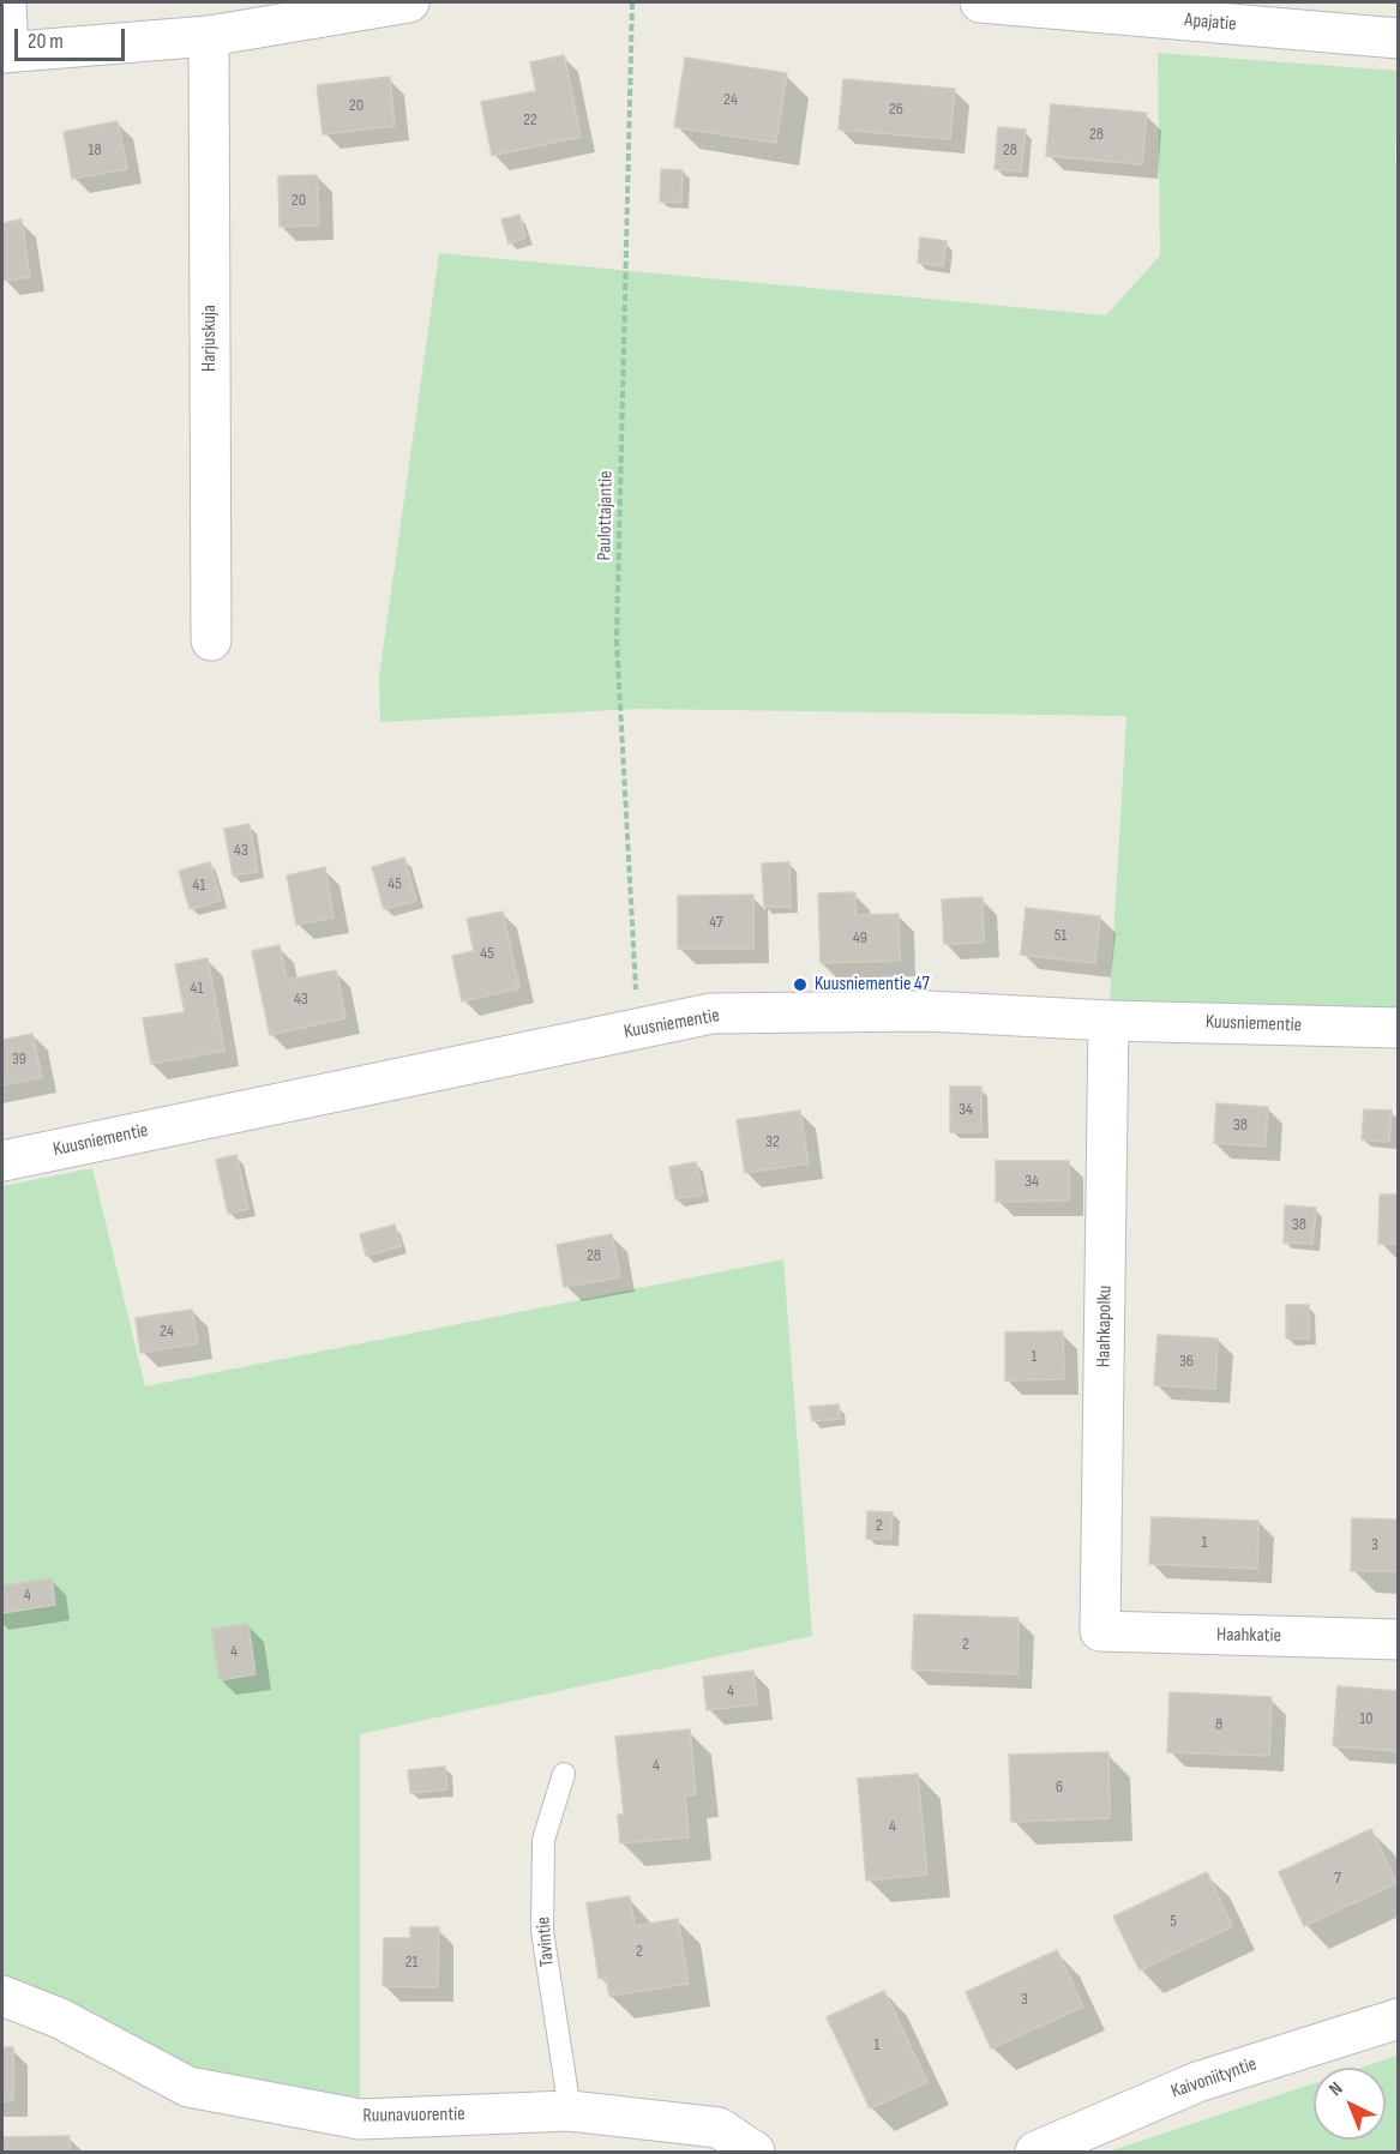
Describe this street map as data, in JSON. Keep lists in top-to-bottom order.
{
  "streets": {
    "street": [
      "Apajatie",
      "Harjuskuja",
      "Kuusniementie",
      "Haahkapolku",
      "Haahkatie",
      "Kaivoniityntie",
      "Ruunavuorentie"
    ],
    "lane": ["Tavintie"],
    "path": ["Paulottajantie"]
  },
  "crossings": [
    ["Paulottajantie", "Kuusniementie"],
    ["Kuusniementie", "Haahkapolku"],
    ["Haahkapolku", "Haahkatie"],
    ["Tavintie", "Ruunavuorentie"]
  ],
  "places": ["Kuusniementie 47"],
  "house_numbers": [
    "24",
    "20",
    "26",
    "22",
    "28",
    "18",
    "28",
    "20",
    "43",
    "45",
    "41",
    "47",
    "51",
    "49",
    "45",
    "41",
    "43",
    "39",
    "34",
    "38",
    "32",
    "34",
    "38",
    "28",
    "24",
    "1",
    "36",
    "2",
    "1",
    "3",
    "4",
    "2",
    "4",
    "4",
    "10",
    "8",
    "4",
    "6",
    "4",
    "7",
    "5",
    "2",
    "21",
    "3",
    "1"
  ],
  "scale_bar": "20 m",
  "north": "top left"
}
